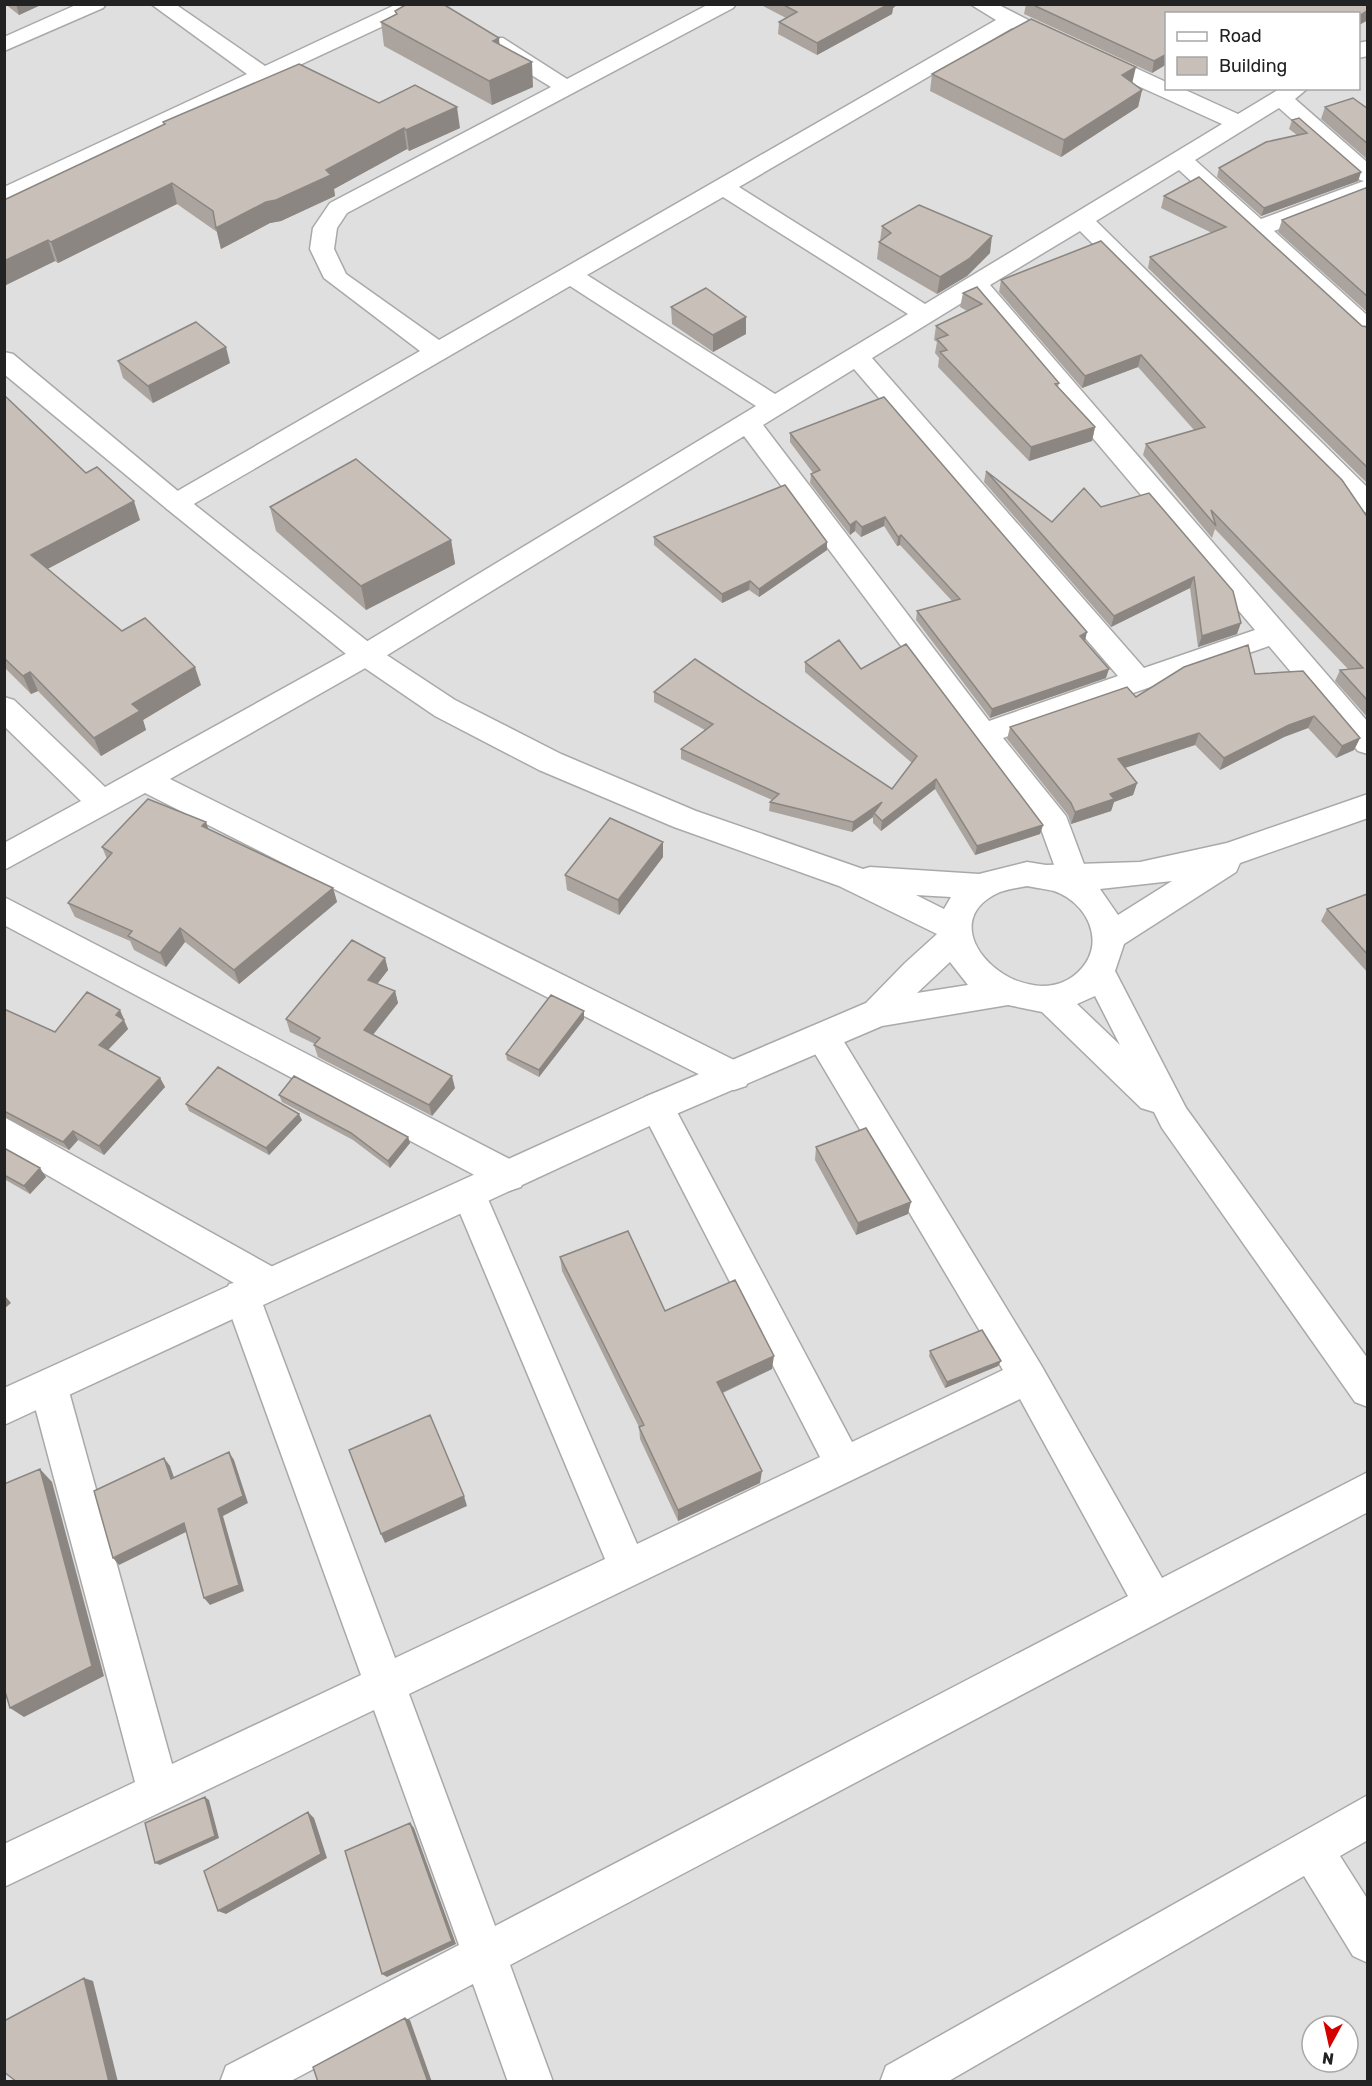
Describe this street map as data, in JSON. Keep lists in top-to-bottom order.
{
  "legend": ["Road", "Building"],
  "north": "bottom"
}
